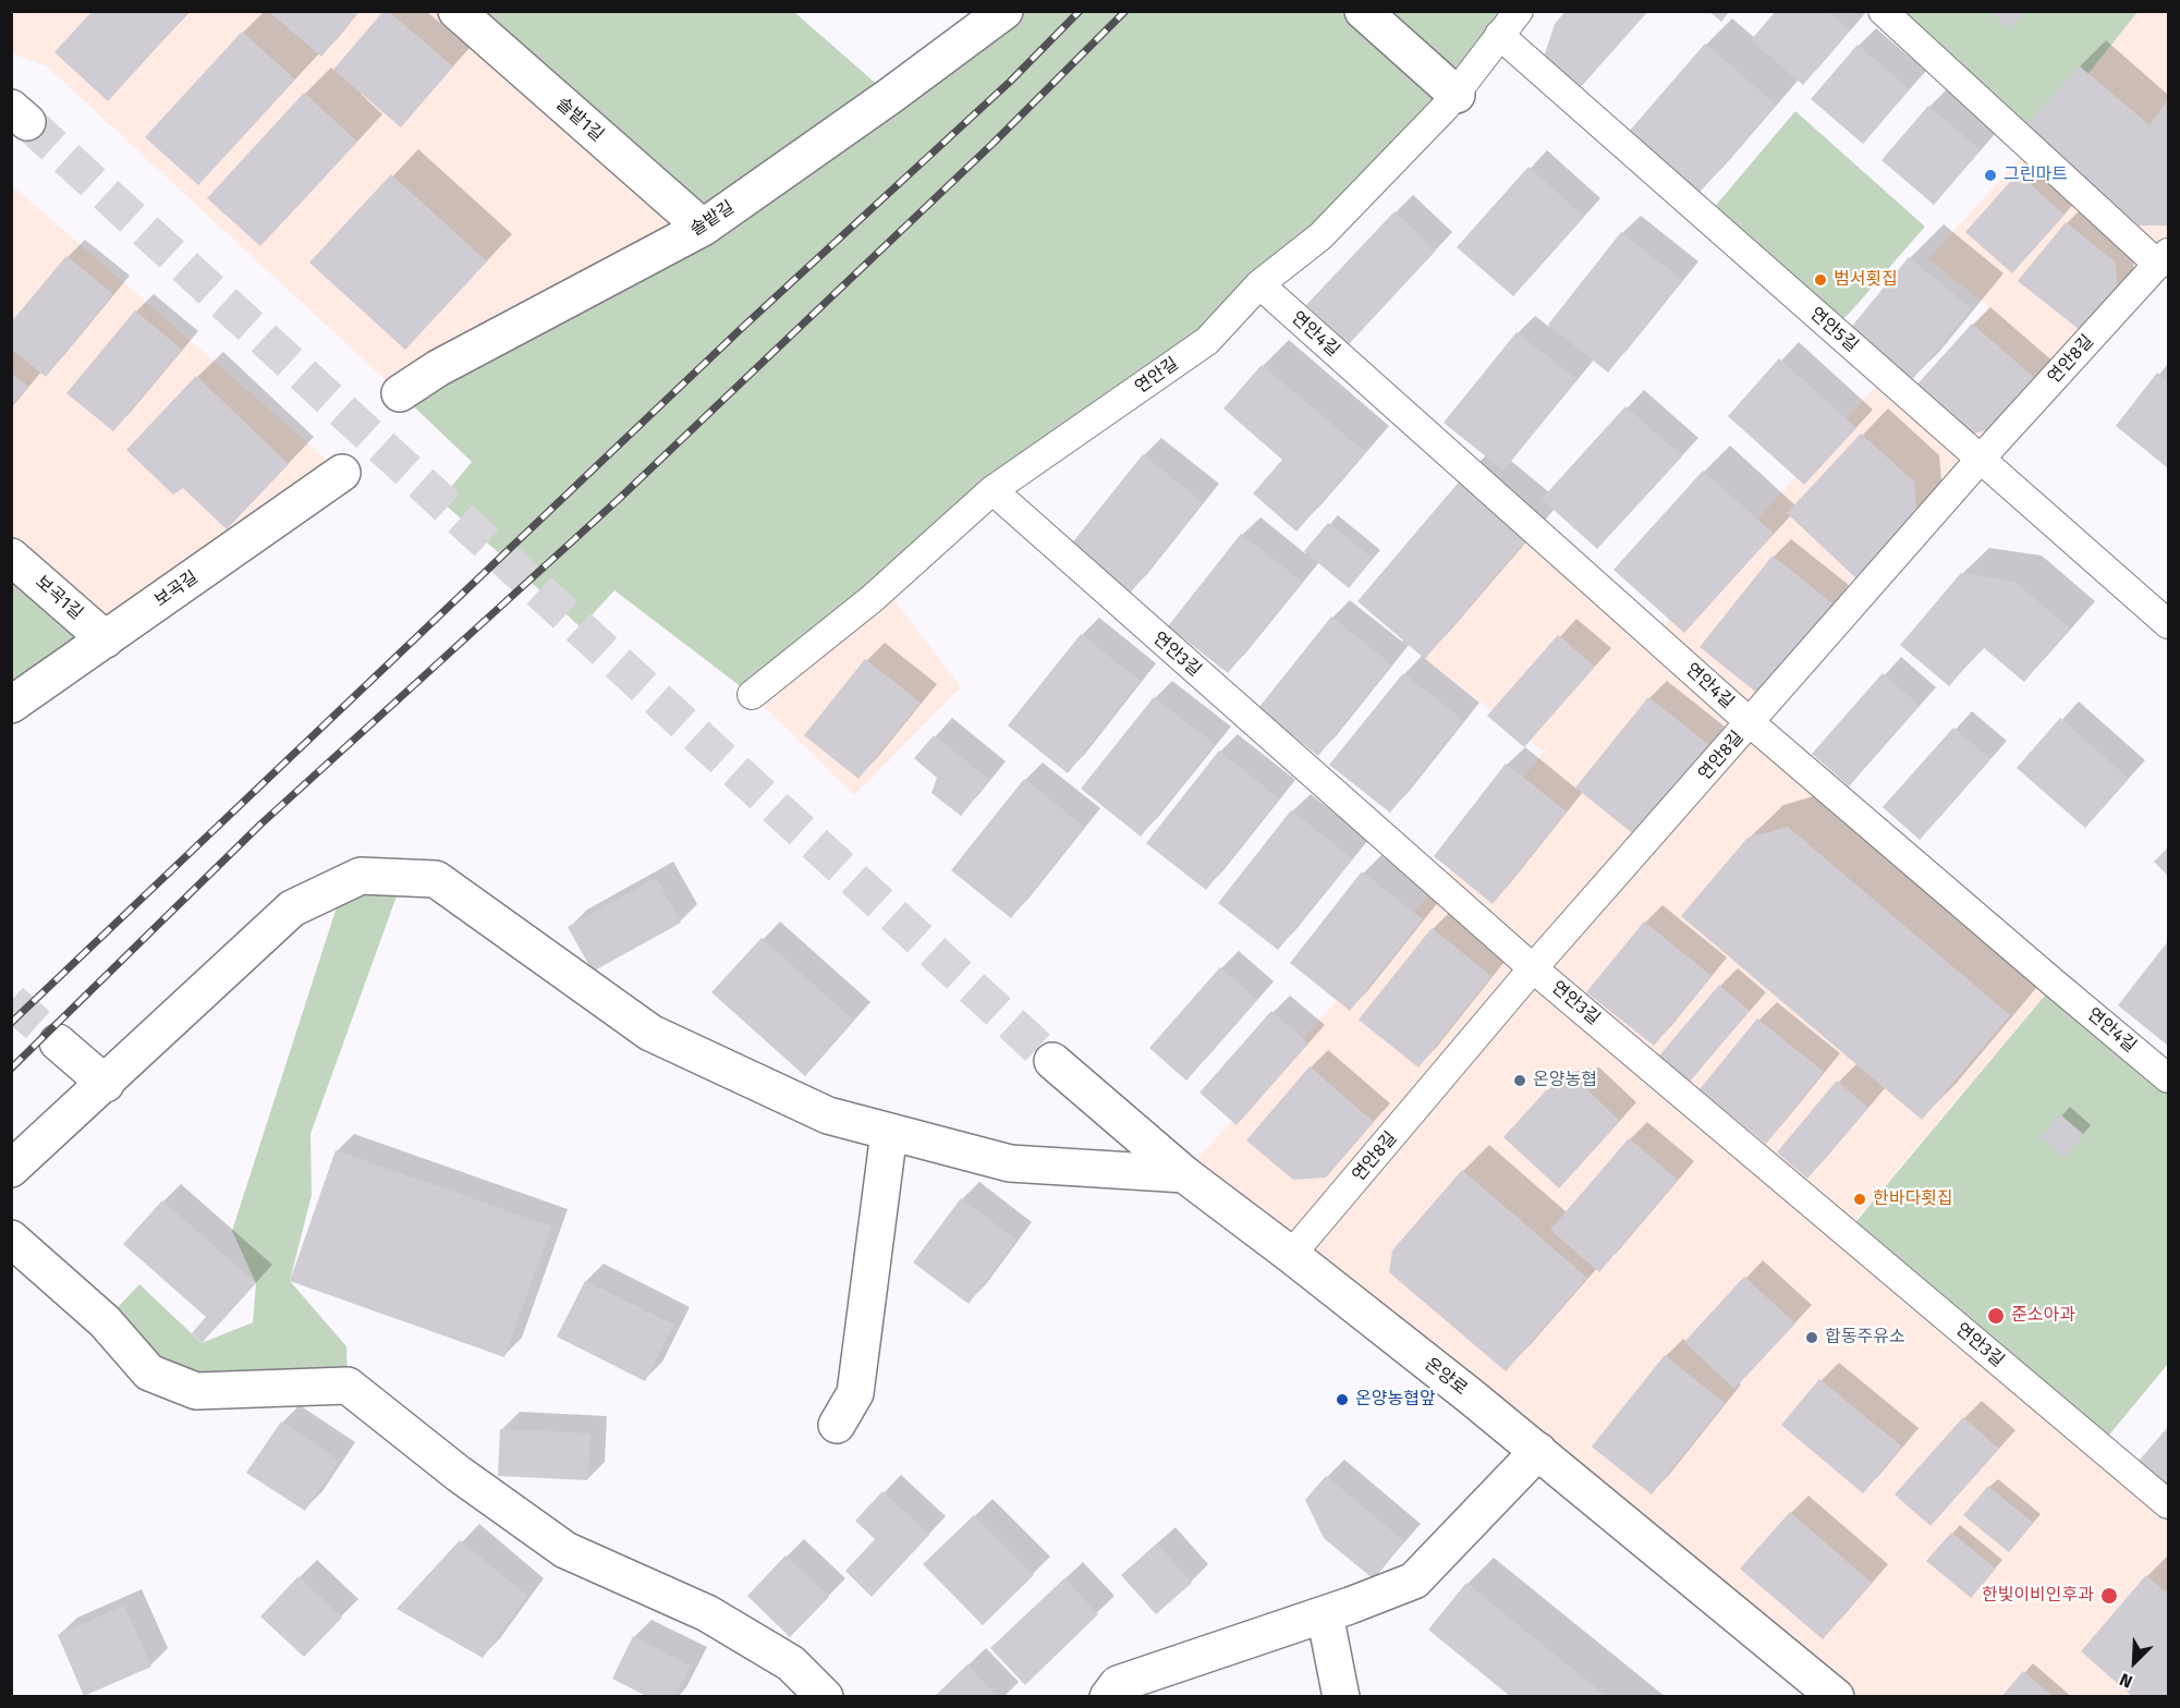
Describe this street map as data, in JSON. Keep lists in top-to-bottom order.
{
  "streets": {
    "street": [
      "솔밭1길",
      "솔밭길",
      "보곡길",
      "보곡1길",
      "온양로"
    ],
    "lane": [
      "연안5길",
      "연안4길",
      "연안8길",
      "연안길",
      "연안3길"
    ]
  },
  "crossings": [
    ["솔밭1길", "솔밭길"],
    ["연안5길", "연안8길"],
    ["연안5길", "연안길"],
    ["연안4길", "연안8길"],
    ["연안4길", "연안길"],
    ["연안8길", "연안3길"],
    ["연안8길", "온양로"],
    ["연안길", "연안3길"],
    ["보곡길", "보곡1길"]
  ],
  "places": [
    "그린마트",
    "범서횟집",
    "온양농협",
    "한바다횟집",
    "준소아과",
    "합동주유소",
    "온양농협앞",
    "한빛이비인후과"
  ],
  "north": "bottom left"
}
